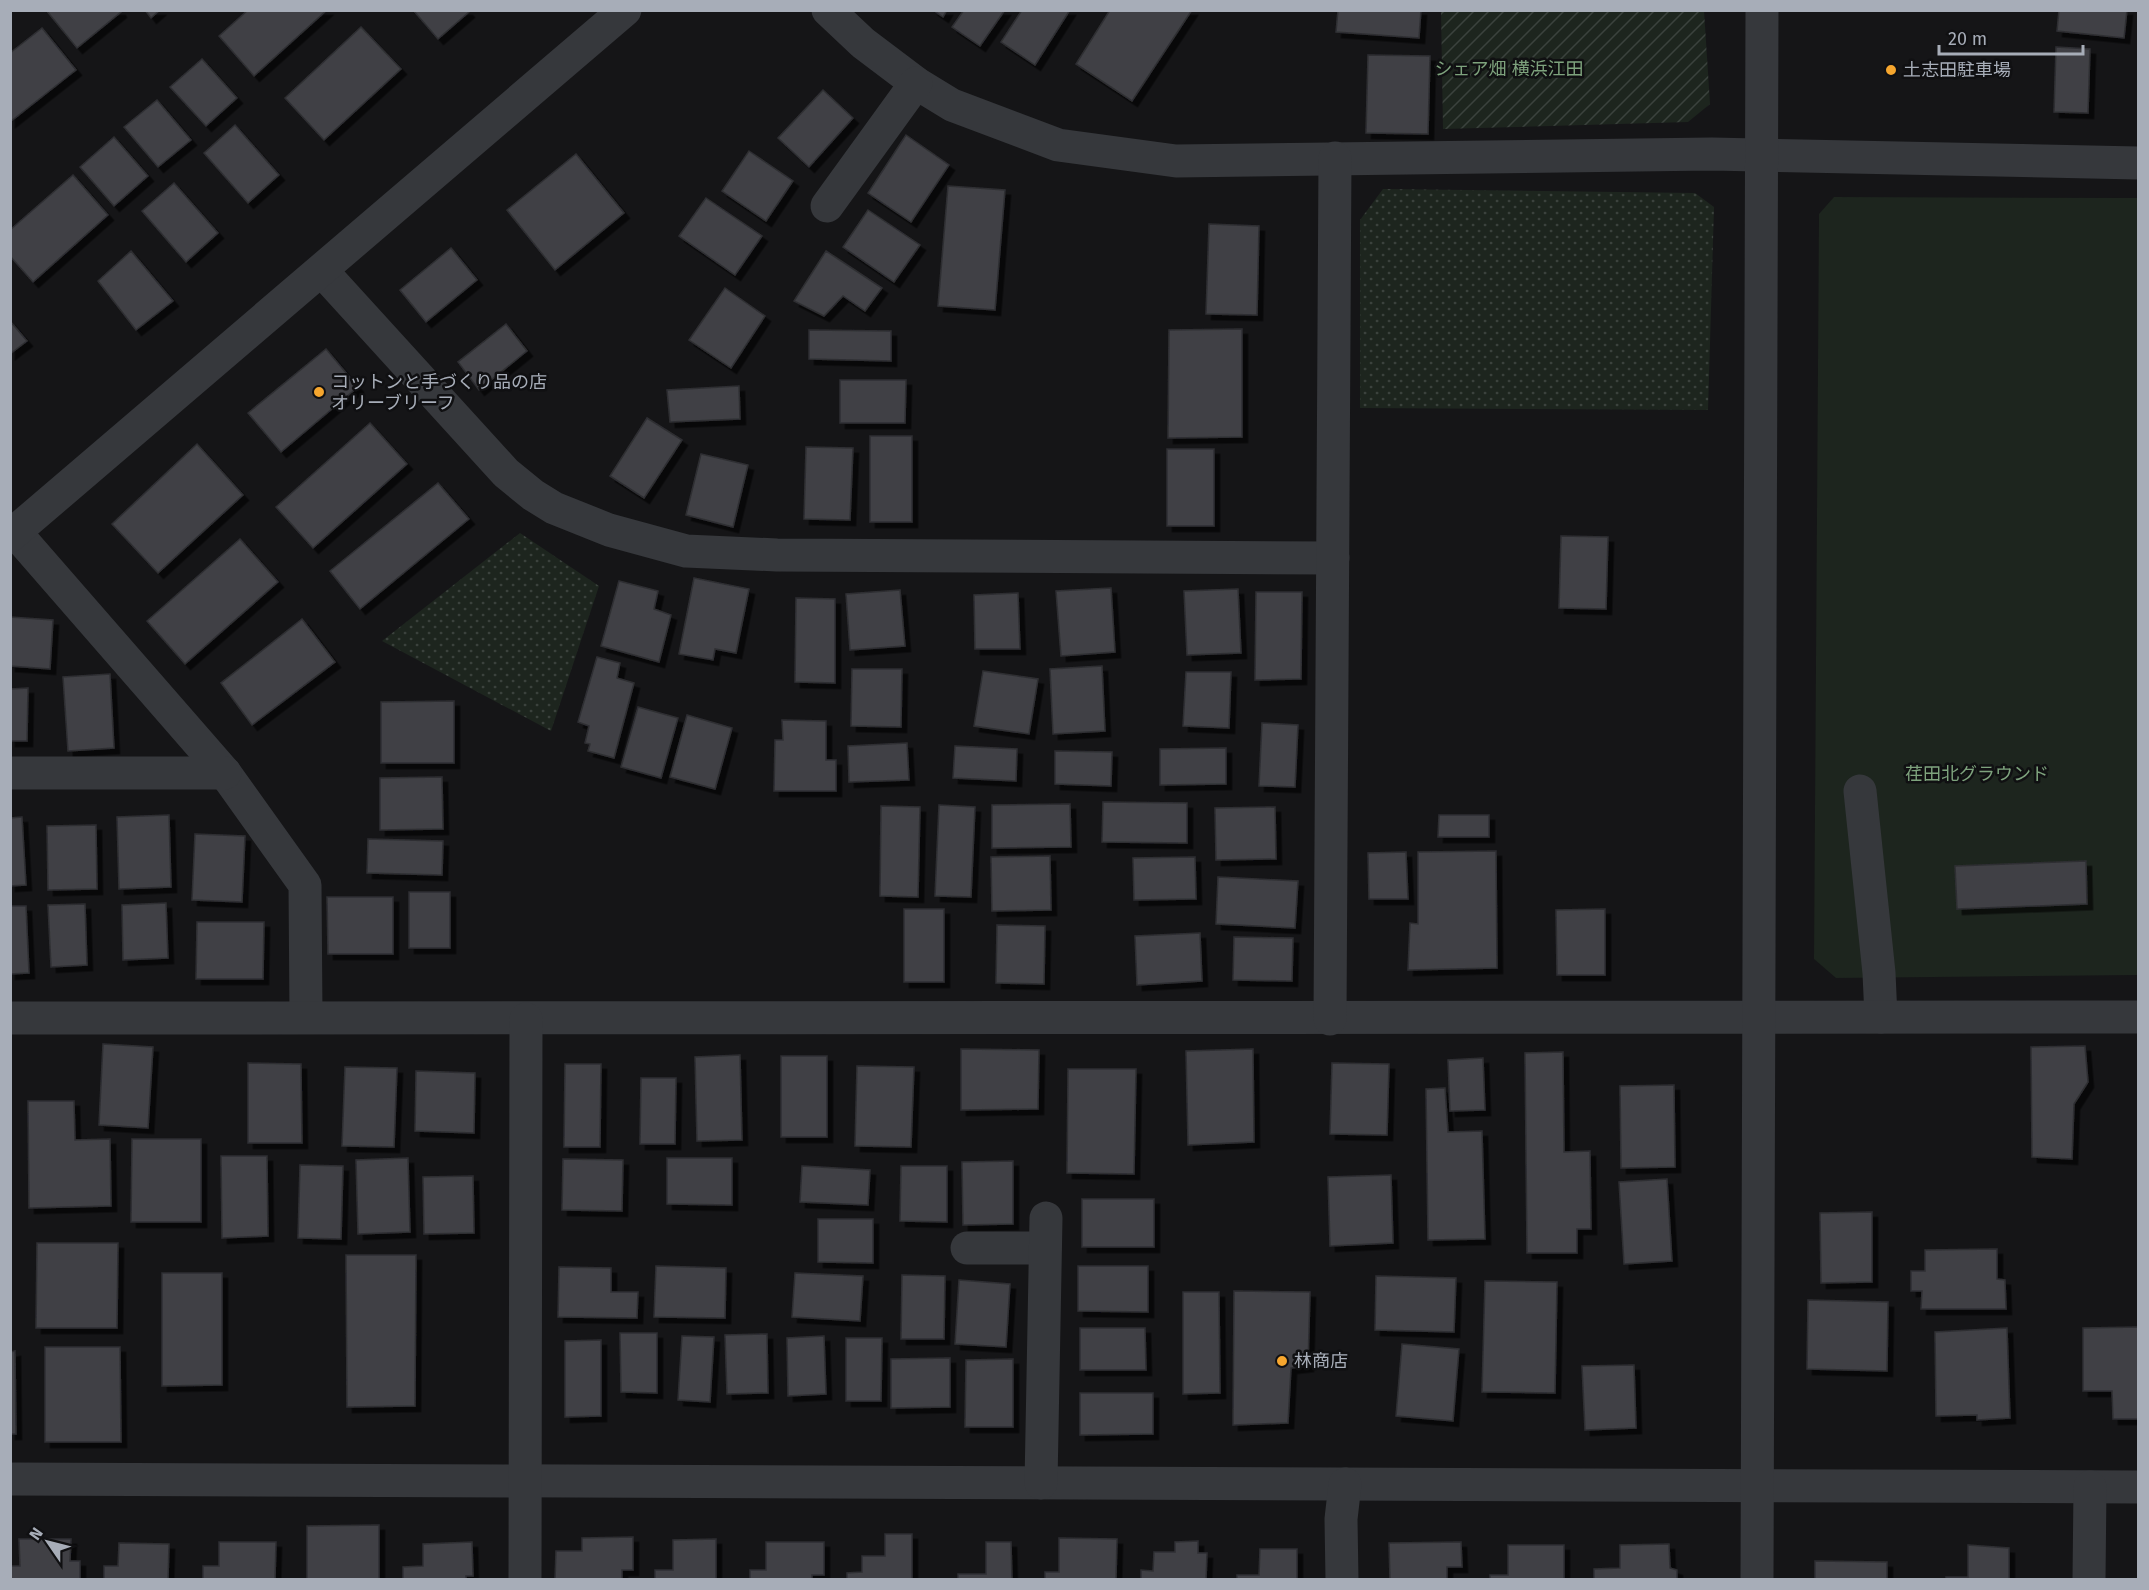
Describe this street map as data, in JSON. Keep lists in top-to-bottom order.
{
  "parks": ["シェア畑 横浜江田", "荏田北グラウンド"],
  "places": ["土志田駐車場", "コットンと手づくり品の店 オリーブリーフ", "林商店"],
  "scale_bar": "20 m",
  "north": "top left"
}
